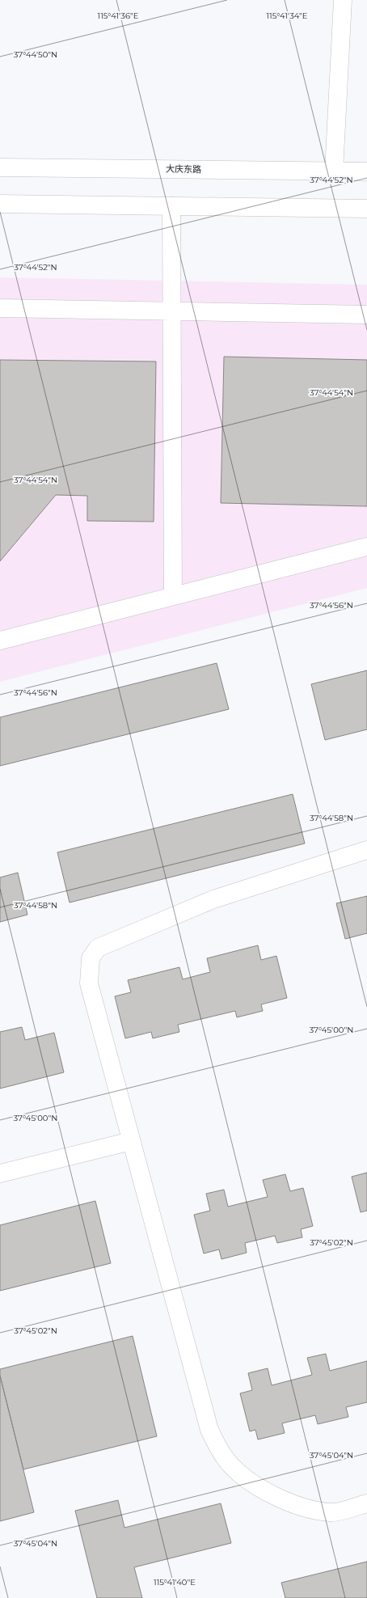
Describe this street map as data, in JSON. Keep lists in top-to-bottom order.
{
  "streets": {
    "main road": ["大庆东路"]
  },
  "coordinates": [
    "115°41'36\"E",
    "115°41'34\"E",
    "37°44'50\"N",
    "37°44'52\"N",
    "37°44'54\"N",
    "37°44'56\"N",
    "37°44'58\"N",
    "37°45'00\"N",
    "37°45'02\"N",
    "37°45'04\"N",
    "115°41'40\"E"
  ]
}
